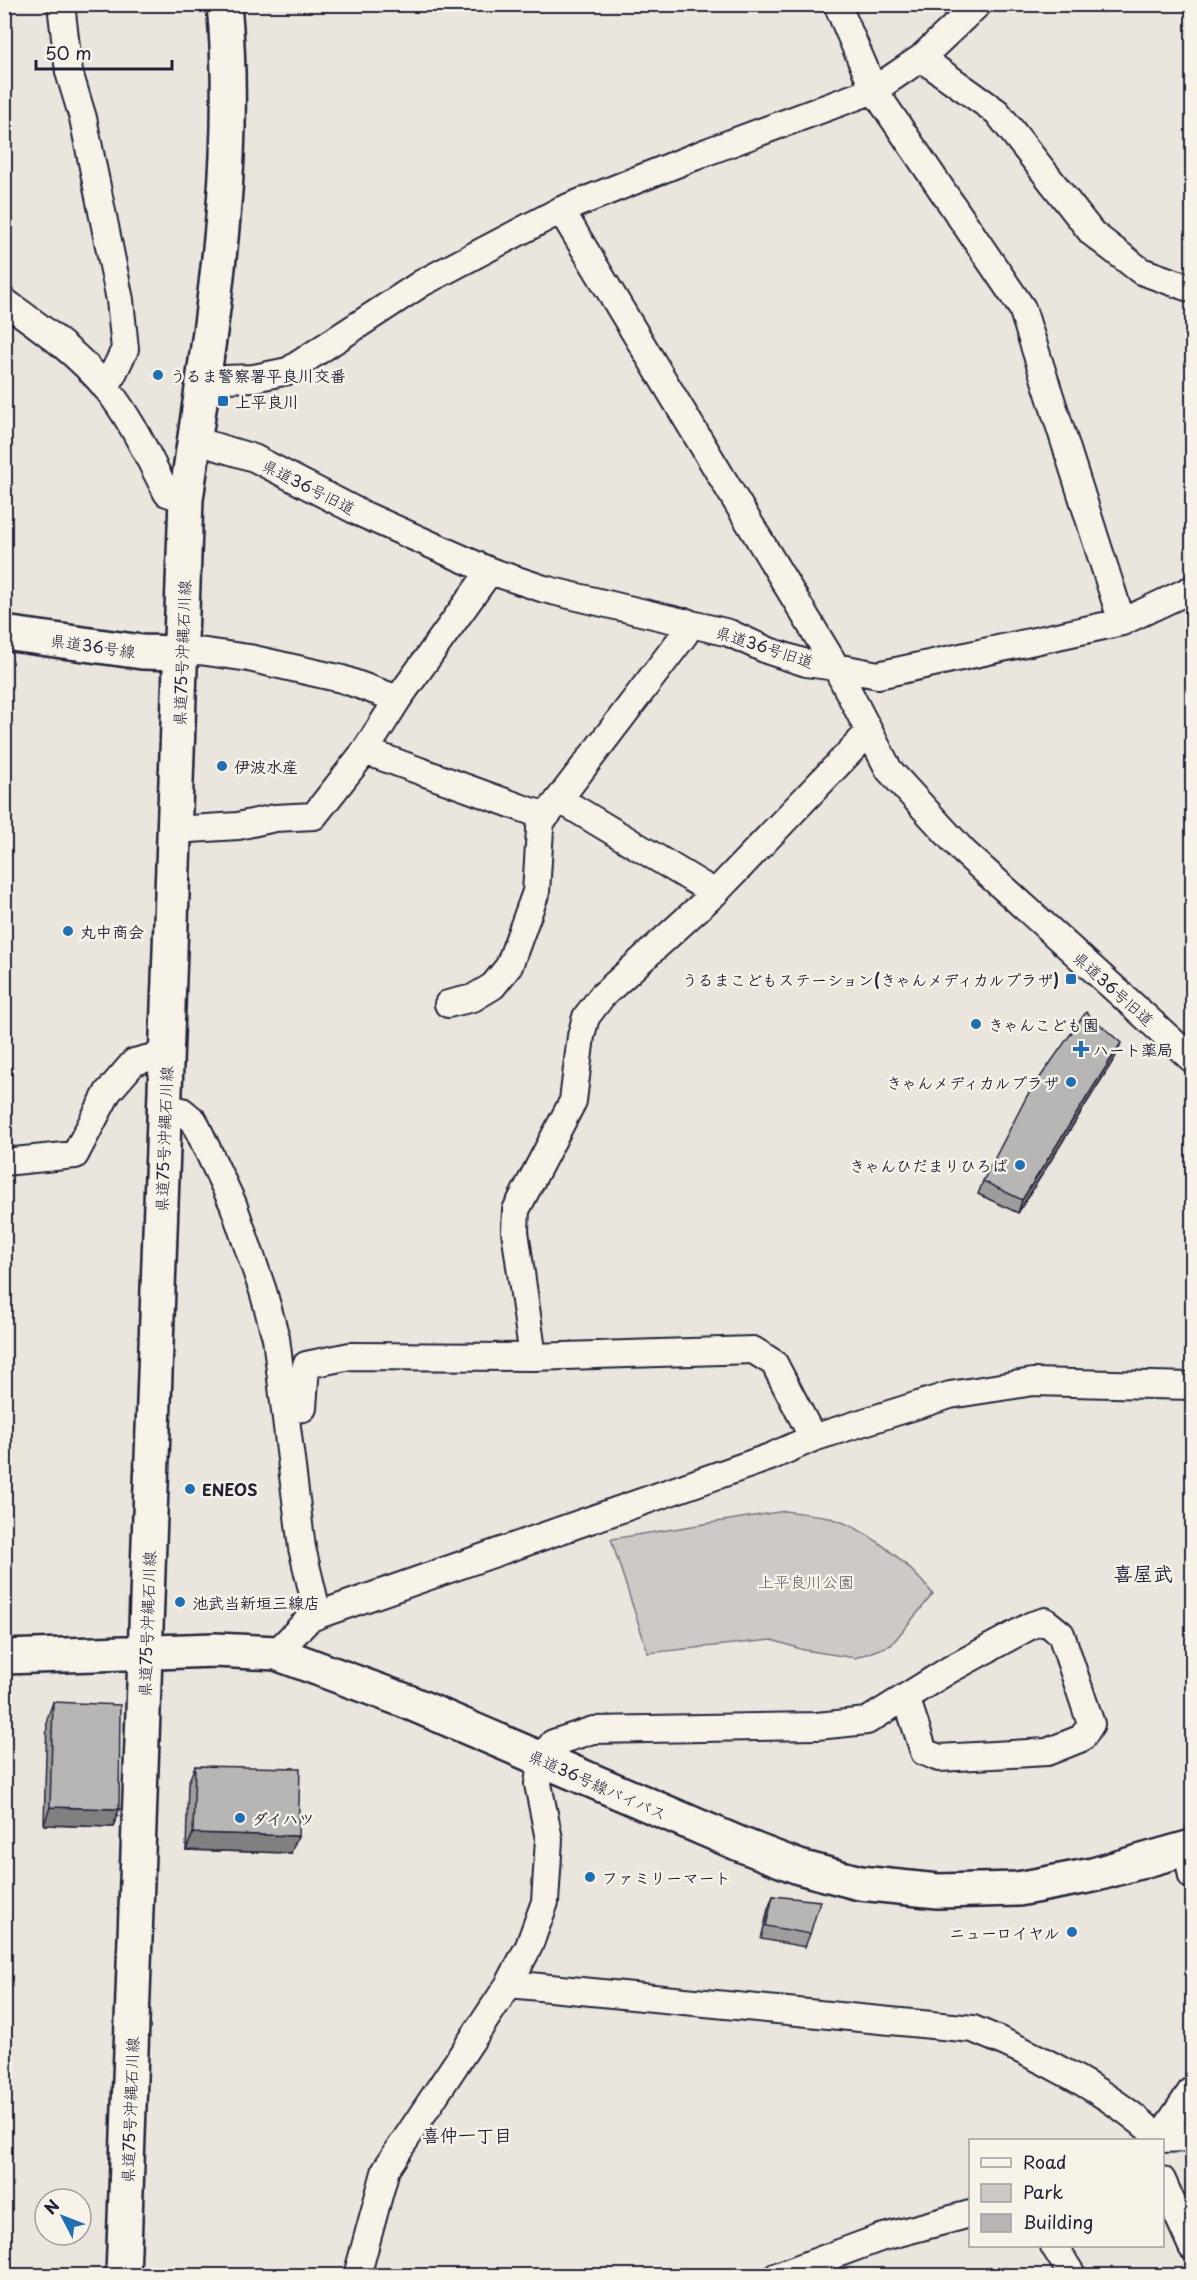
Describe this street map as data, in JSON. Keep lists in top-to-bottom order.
{
  "streets": {
    "main road": ["県道36号線", "県道75号沖縄石川線", "県道36号線バイパス"],
    "street": ["県道36号旧道"]
  },
  "crossings": [
    ["県道36号旧道", "県道75号沖縄石川線"],
    ["県道36号線", "県道75号沖縄石川線"],
    ["県道75号沖縄石川線", "県道36号線バイパス"]
  ],
  "districts": ["喜屋武", "喜仲一丁目"],
  "parks": ["上平良川公園"],
  "places": {
    "other": [
      "うるま警察署平良川交番",
      "伊波水産",
      "丸中商会",
      "きゃんこども園",
      "きゃんメディカルプラザ",
      "きゃんひだまりひろば",
      "ENEOS",
      "池武当新垣三線店",
      "ダイハツ",
      "ファミリーマート",
      "ニューロイヤル"
    ],
    "transit": ["上平良川", "うるまこどもステーション(きゃんメディカルプラザ)"],
    "health": ["ハート薬局"]
  },
  "legend": ["Road", "Park", "Building"],
  "scale_bar": "50 m",
  "north": "top left"
}
